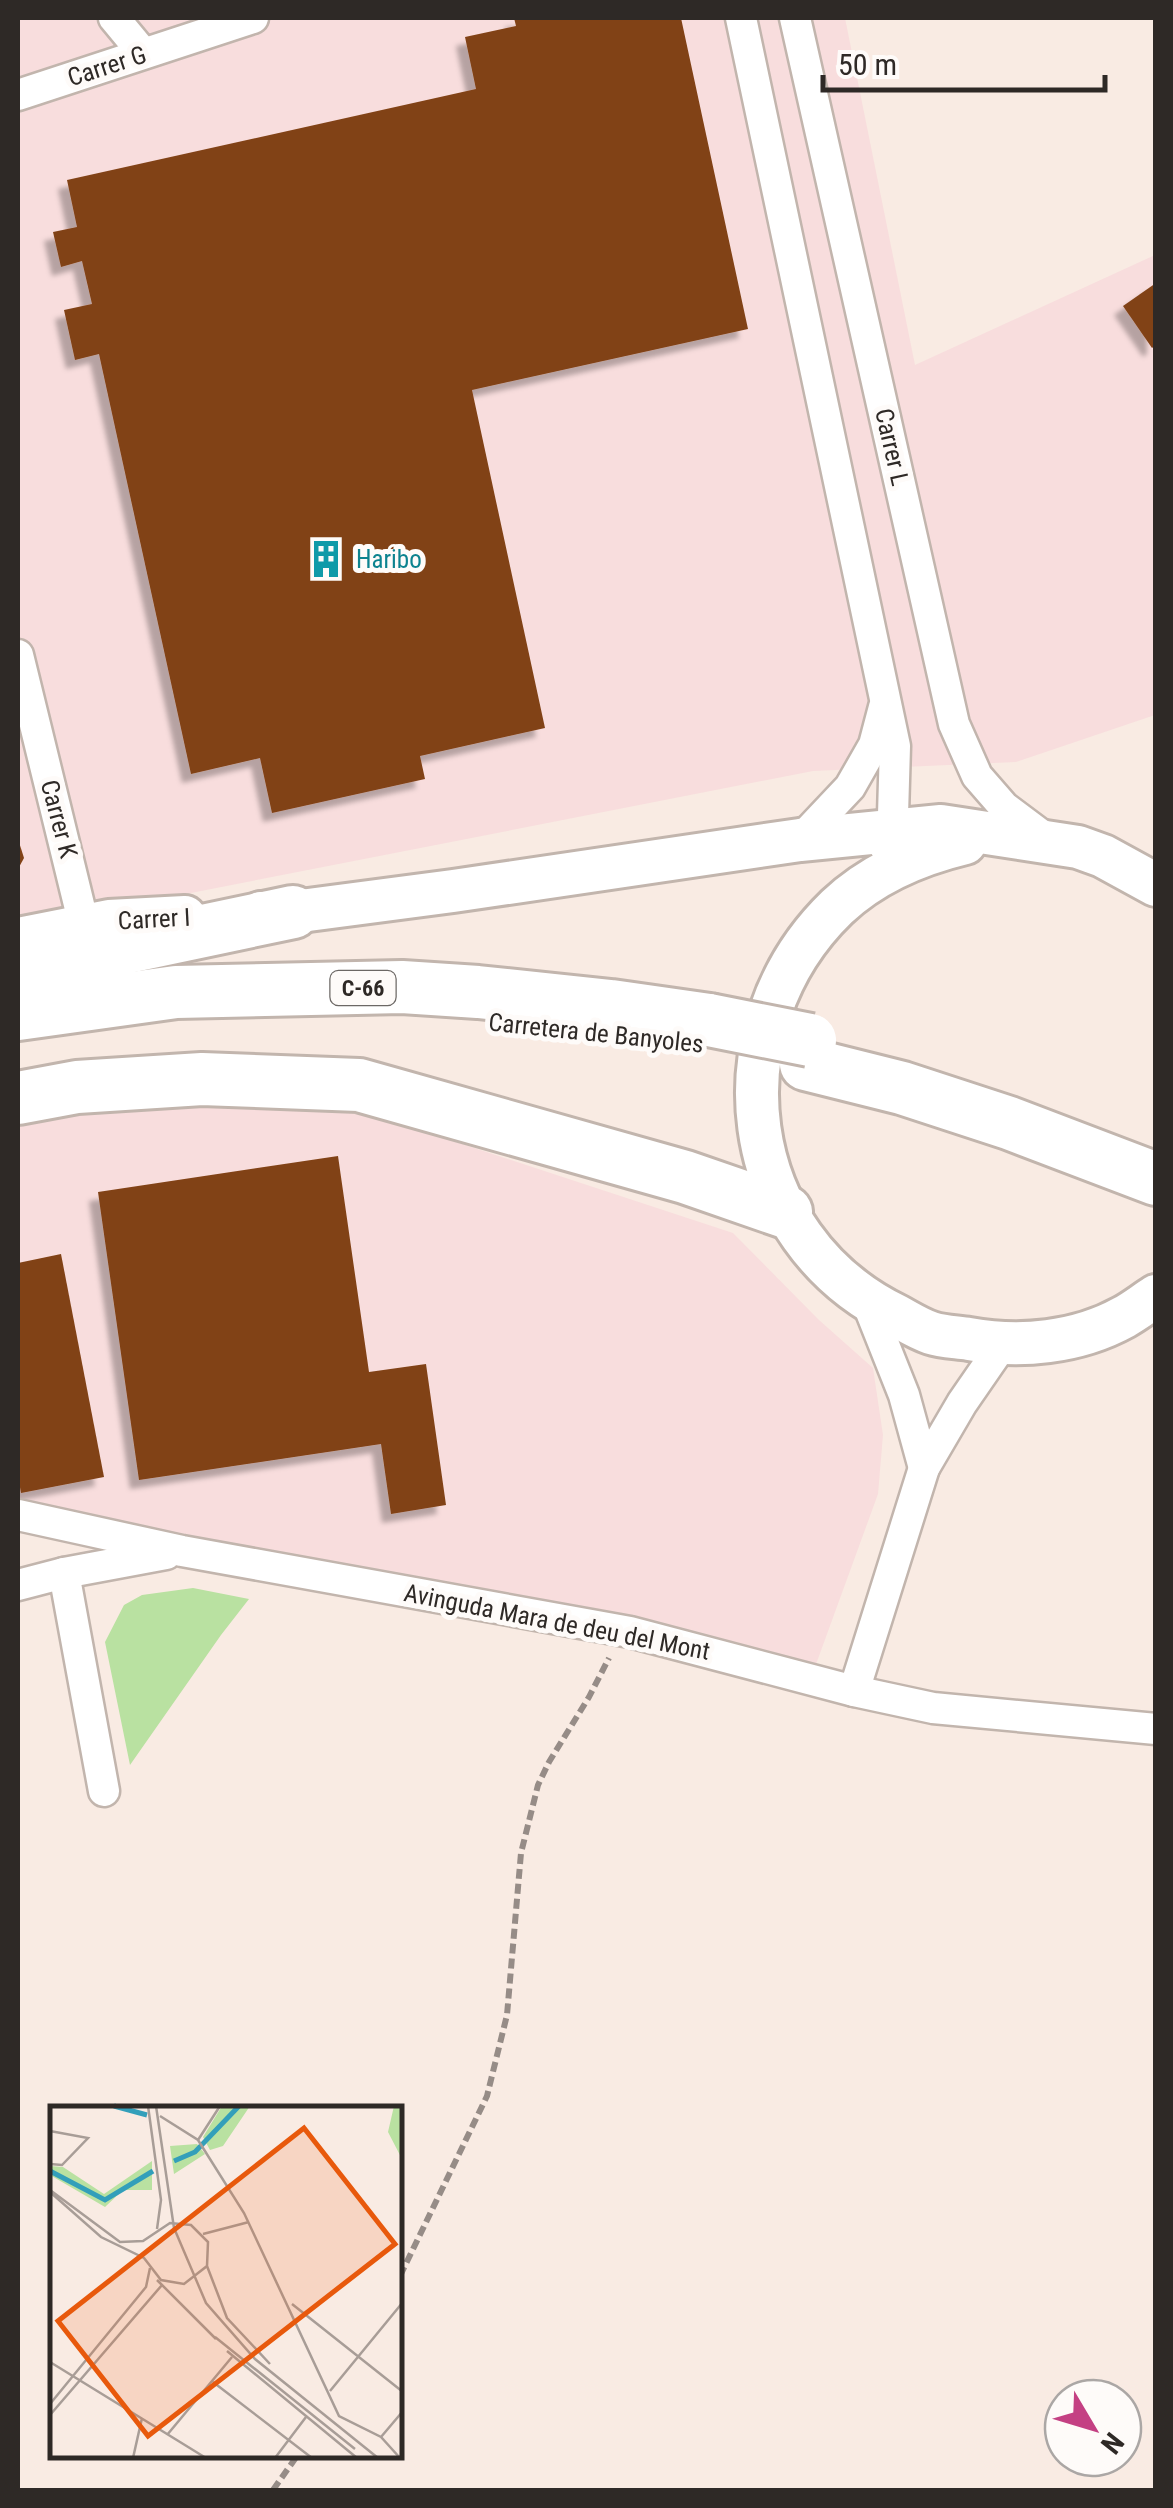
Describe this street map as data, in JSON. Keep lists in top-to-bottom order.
{
  "streets": {
    "highway": ["C-66", "Carretera de Banyoles"],
    "main road": ["Carrer I"],
    "street": [
      "Carrer G",
      "Carrer L",
      "Carrer K",
      "Avinguda Mara de deu del Mont"
    ]
  },
  "crossings": [
    ["Carrer L", "Carrer I"],
    ["Carrer K", "Carrer I"],
    ["C-66", "Carretera de Banyoles"]
  ],
  "places": {
    "building": ["Haribo"]
  },
  "scale_bar": "50 m",
  "north": "bottom right"
}
